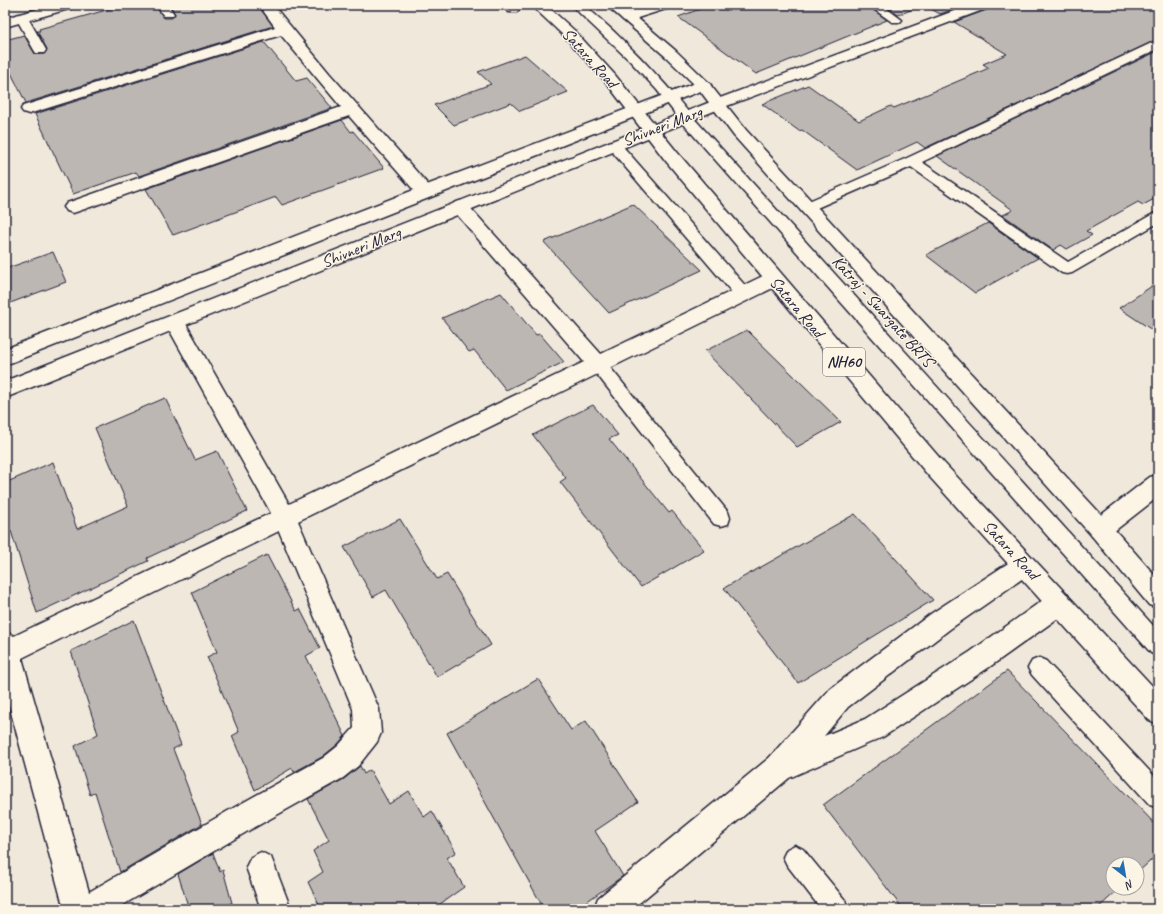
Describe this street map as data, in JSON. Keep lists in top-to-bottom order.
{
  "streets": {
    "main road": ["Satara Road", "Shivneri Marg", "NH60"],
    "lane": ["Katraj - Swargate BRTS"]
  },
  "crossings": [
    ["Satara Road", "Shivneri Marg"],
    ["Shivneri Marg", "Katraj - Swargate BRTS"]
  ],
  "north": "bottom right"
}
